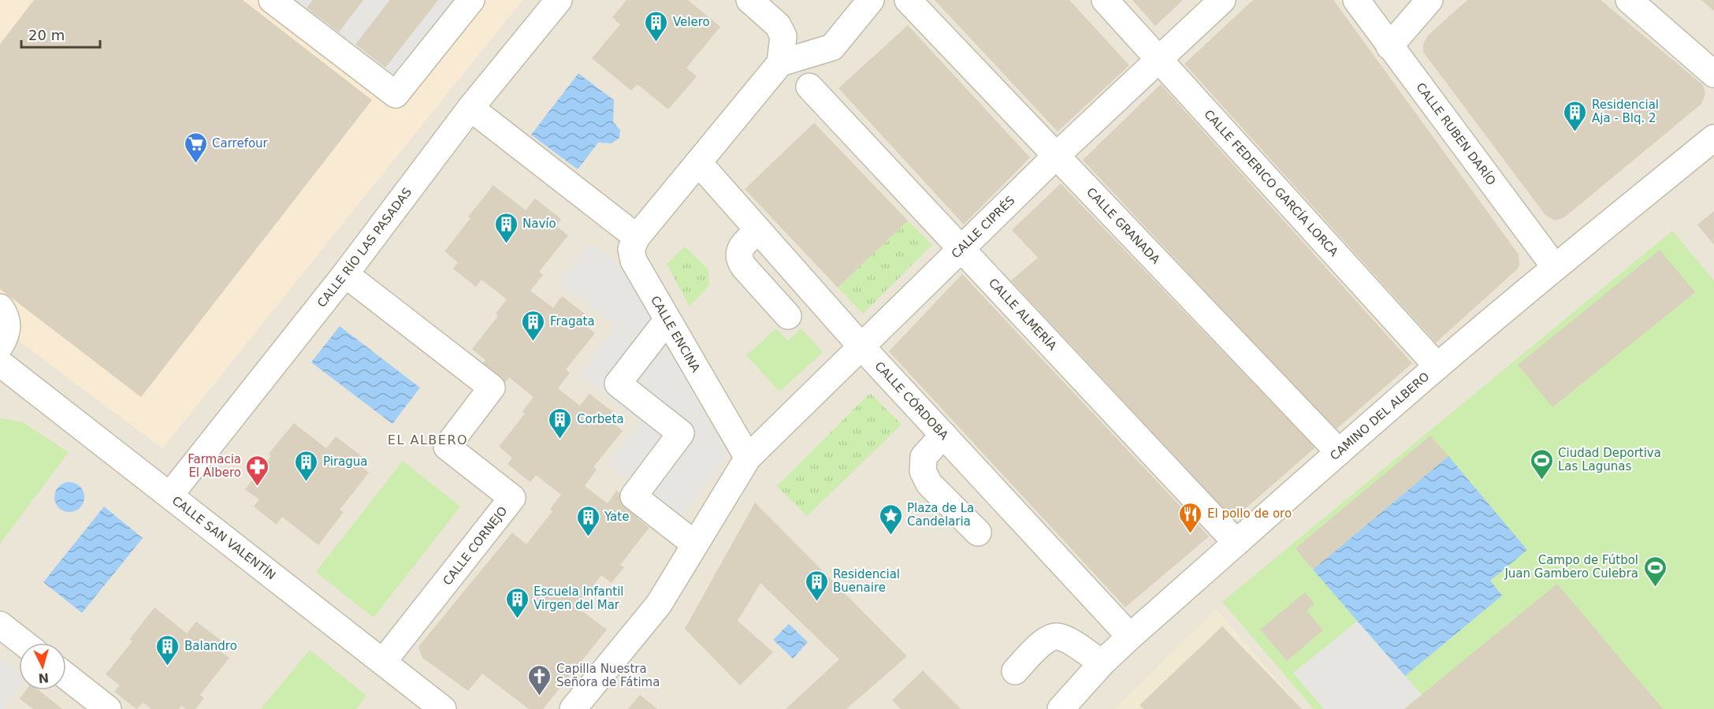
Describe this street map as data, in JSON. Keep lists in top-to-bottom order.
{
  "streets": {
    "street": [
      "CALLE RUBEN DARÍO",
      "CALLE FEDERICO GARCÍA LORCA",
      "CALLE GRANADA",
      "CALLE CIPRÉS",
      "CALLE RÍO LAS PASADAS",
      "CALLE ALMERÍA",
      "CALLE ENCINA",
      "CALLE CÓRDOBA",
      "CAMINO DEL ALBERO",
      "CALLE SAN VALENTÍN",
      "CALLE CORNEJO"
    ]
  },
  "crossings": [
    ["CALLE RUBEN DARÍO", "CAMINO DEL ALBERO"],
    ["CALLE FEDERICO GARCÍA LORCA", "CALLE CIPRÉS"],
    ["CALLE FEDERICO GARCÍA LORCA", "CAMINO DEL ALBERO"],
    ["CALLE GRANADA", "CALLE CIPRÉS"],
    ["CALLE GRANADA", "CAMINO DEL ALBERO"],
    ["CALLE CIPRÉS", "CALLE ALMERÍA"],
    ["CALLE CIPRÉS", "CALLE ENCINA"],
    ["CALLE CIPRÉS", "CALLE CÓRDOBA"],
    ["CALLE RÍO LAS PASADAS", "CALLE SAN VALENTÍN"],
    ["CALLE RÍO LAS PASADAS", "CALLE CORNEJO"],
    ["CALLE ALMERÍA", "CAMINO DEL ALBERO"],
    ["CALLE CÓRDOBA", "CAMINO DEL ALBERO"],
    ["CALLE SAN VALENTÍN", "CALLE CORNEJO"]
  ],
  "districts": ["EL ALBERO"],
  "places": {
    "building": [
      "Velero",
      "Residencial Aja - Blq. 2",
      "Navío",
      "Fragata",
      "Corbeta",
      "Piragua",
      "Yate",
      "Residencial Buenaire",
      "Escuela Infantil Virgen del Mar",
      "Balandro"
    ],
    "supermarket": ["Carrefour"],
    "sports": ["Ciudad Deportiva Las Lagunas", "Campo de Fútbol Juan Gambero Culebra"],
    "pharmacy": ["Farmacia El Albero"],
    "restaurant": ["El pollo de oro"],
    "place": ["Plaza de La Candelaria"],
    "church": ["Capilla Nuestra Señora de Fátima"]
  },
  "scale_bar": "20 m",
  "north": "bottom"
}
